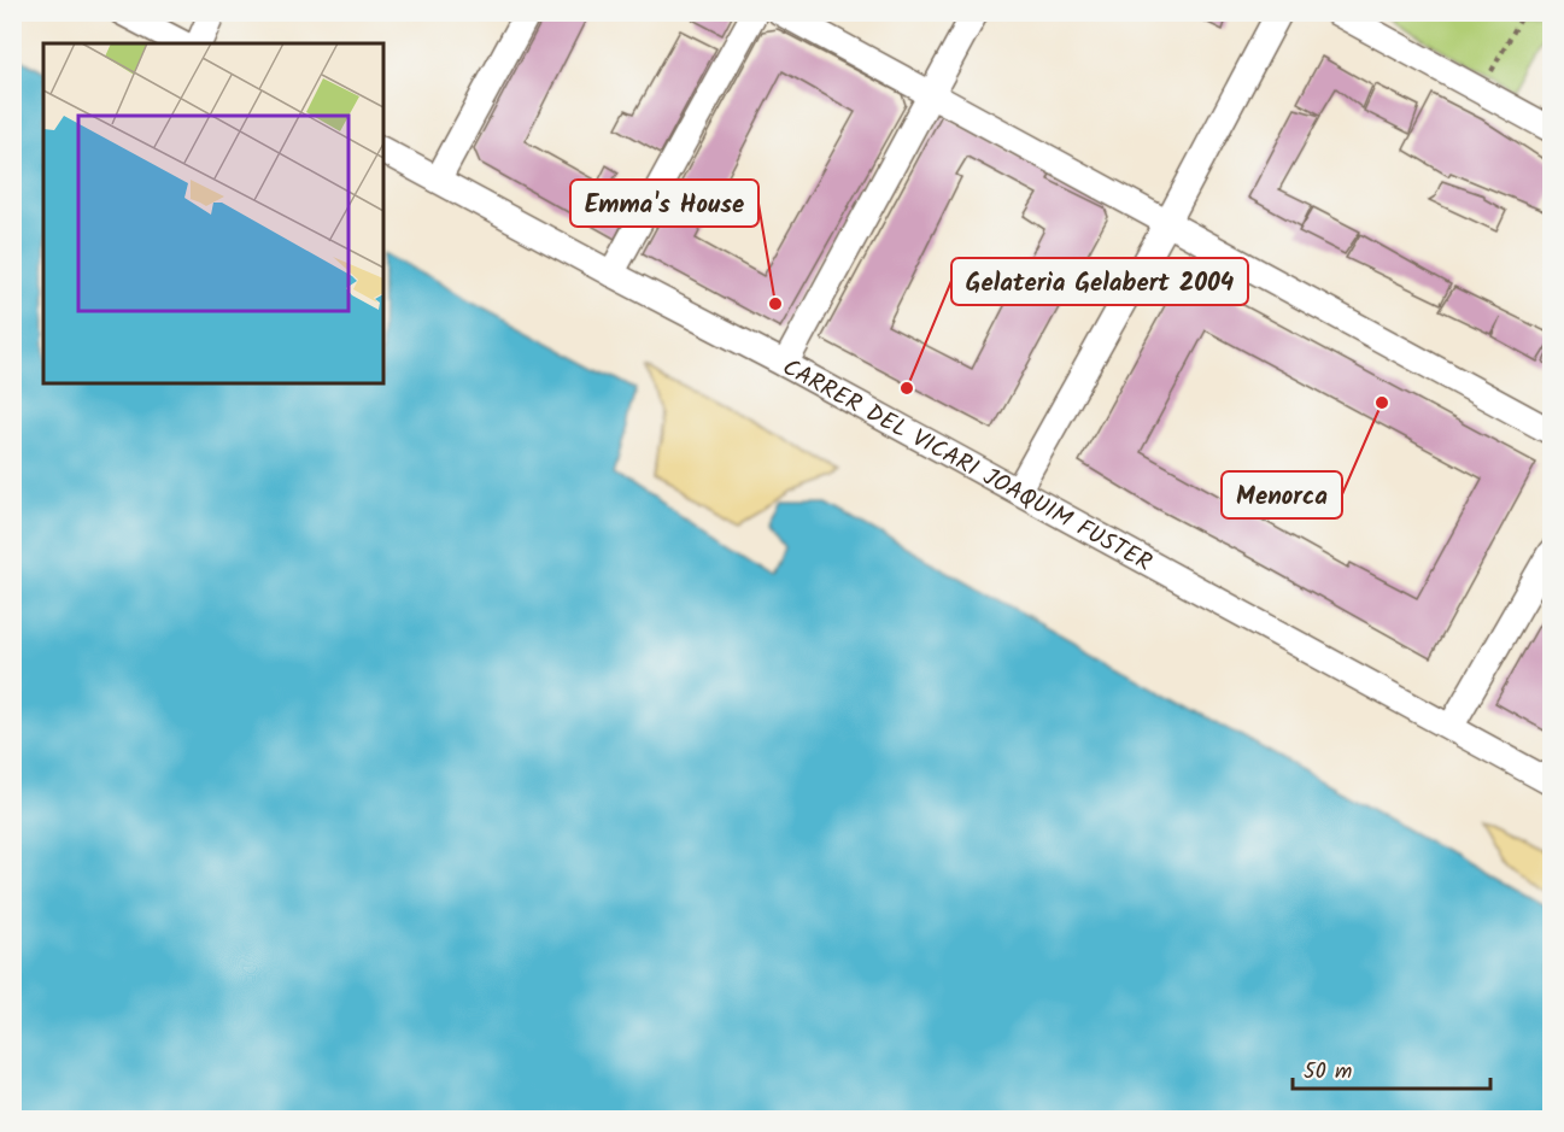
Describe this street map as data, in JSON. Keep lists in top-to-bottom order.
{
  "streets": {
    "street": ["CARRER DEL VICARI JOAQUIM FUSTER"]
  },
  "places": ["Emma's House", "Gelateria Gelabert 2004", "Menorca"],
  "scale_bar": "50 m"
}
